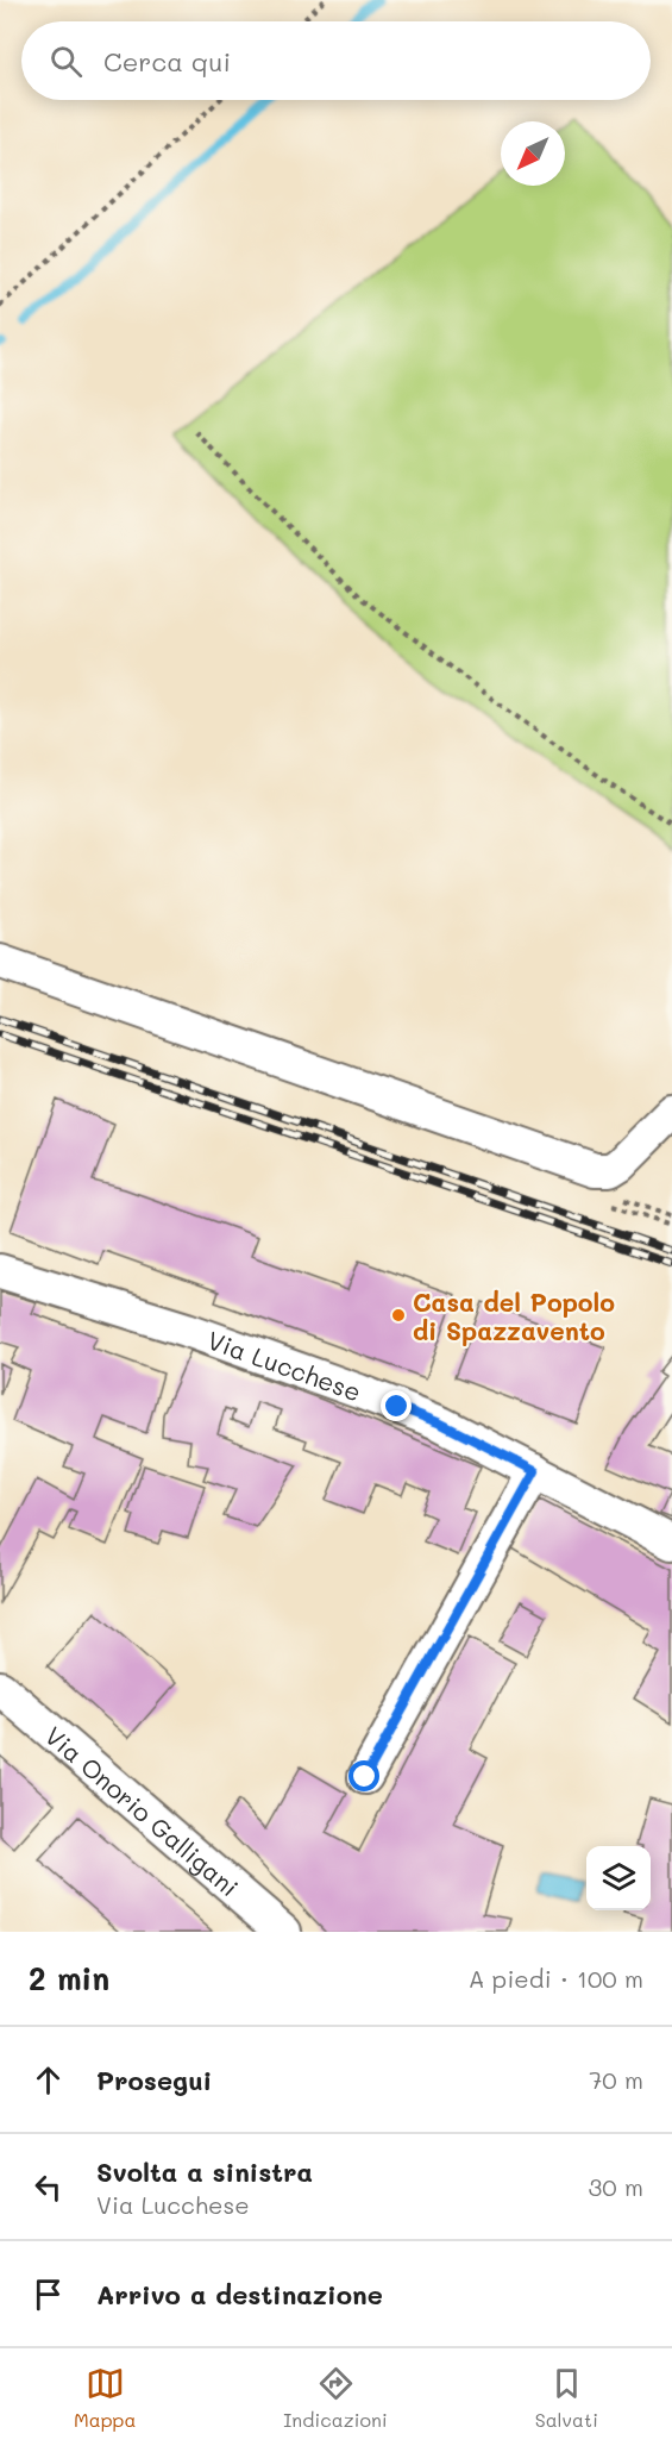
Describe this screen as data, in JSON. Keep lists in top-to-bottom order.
{
  "streets": {
    "street": ["Via Lucchese", "Via Onorio Galligani"]
  },
  "places": ["Casa del Popolo di Spazzavento"],
  "north": "bottom left",
  "page": {
    "search": "Cerca qui",
    "heading": ["2 min", "A piedi · 100 m"],
    "list": [
      ["Prosegui", "70 m"],
      ["Svolta a sinistra", "Via Lucchese", "30 m"],
      "Arrivo a destinazione"
    ],
    "nav": ["Mappa", "Indicazioni", "Salvati"]
  }
}
